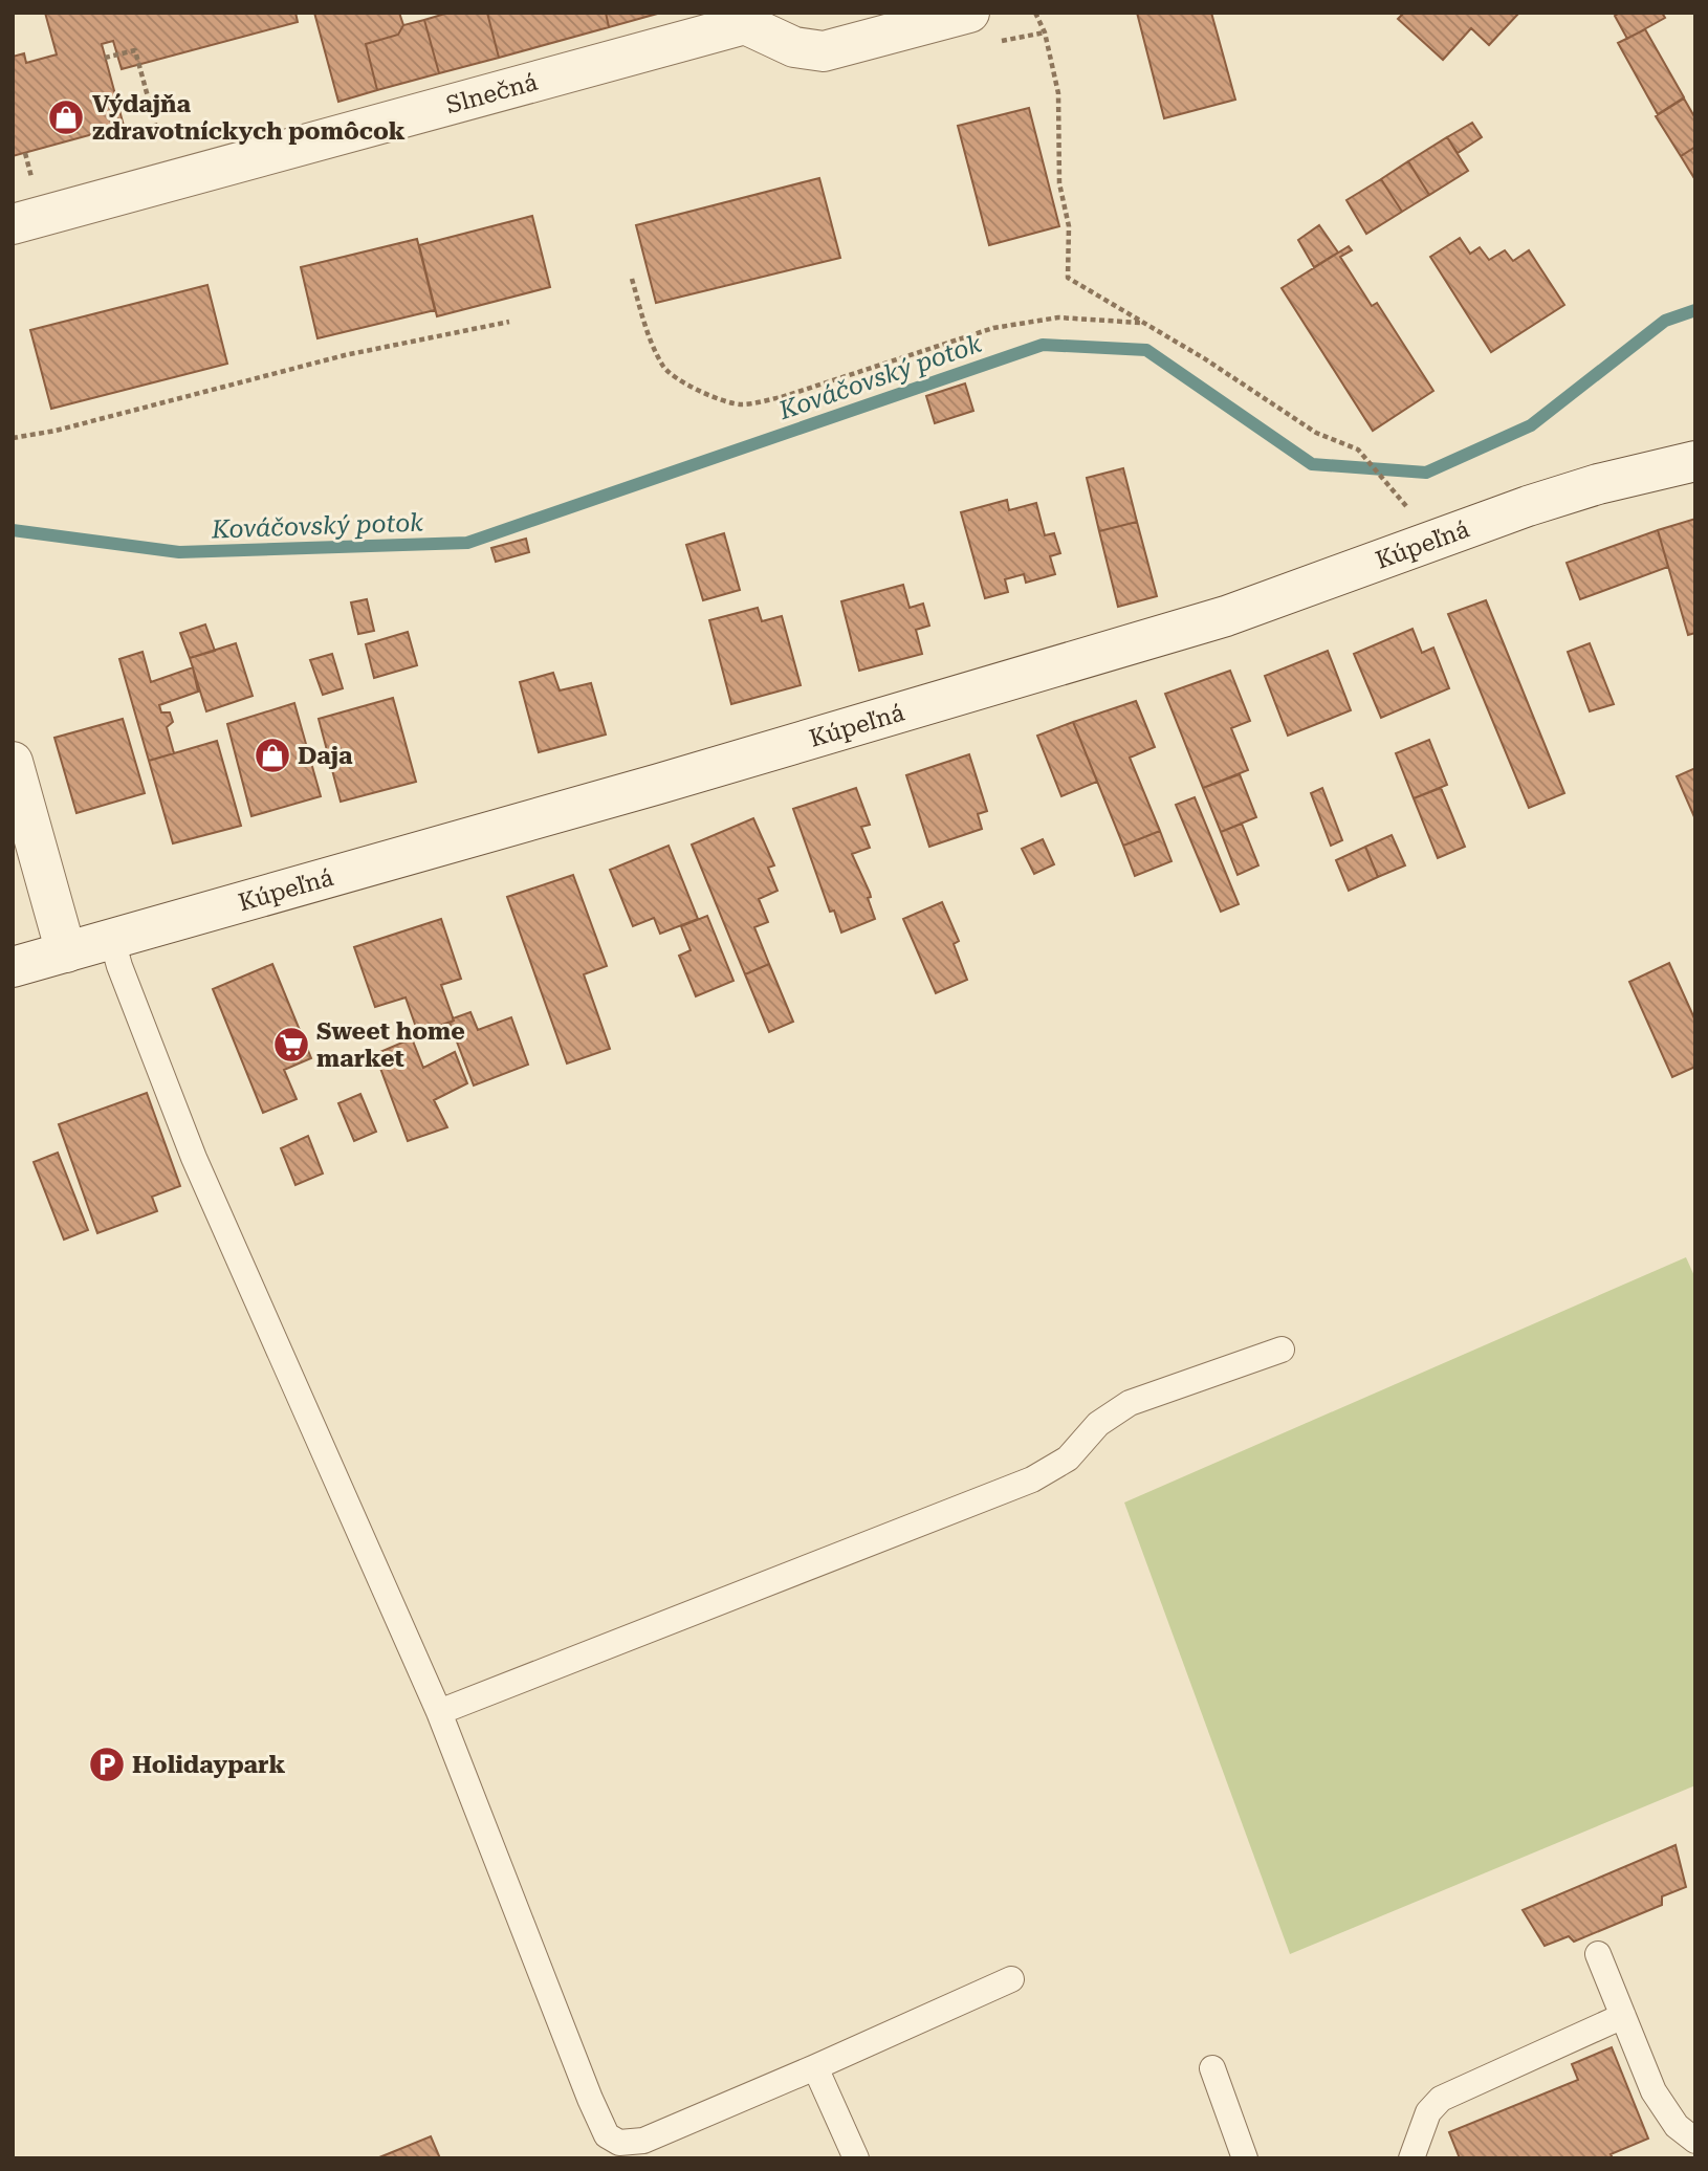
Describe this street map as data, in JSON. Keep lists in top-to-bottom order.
{
  "streets": {
    "street": ["Slnečná", "Kúpeľná"]
  },
  "water": ["Kováčovský potok"],
  "places": {
    "shop": ["Výdajňa zdravotníckych pomôcok", "Daja"],
    "supermarket": ["Sweet home market"],
    "parking": ["Holidaypark"]
  }
}
